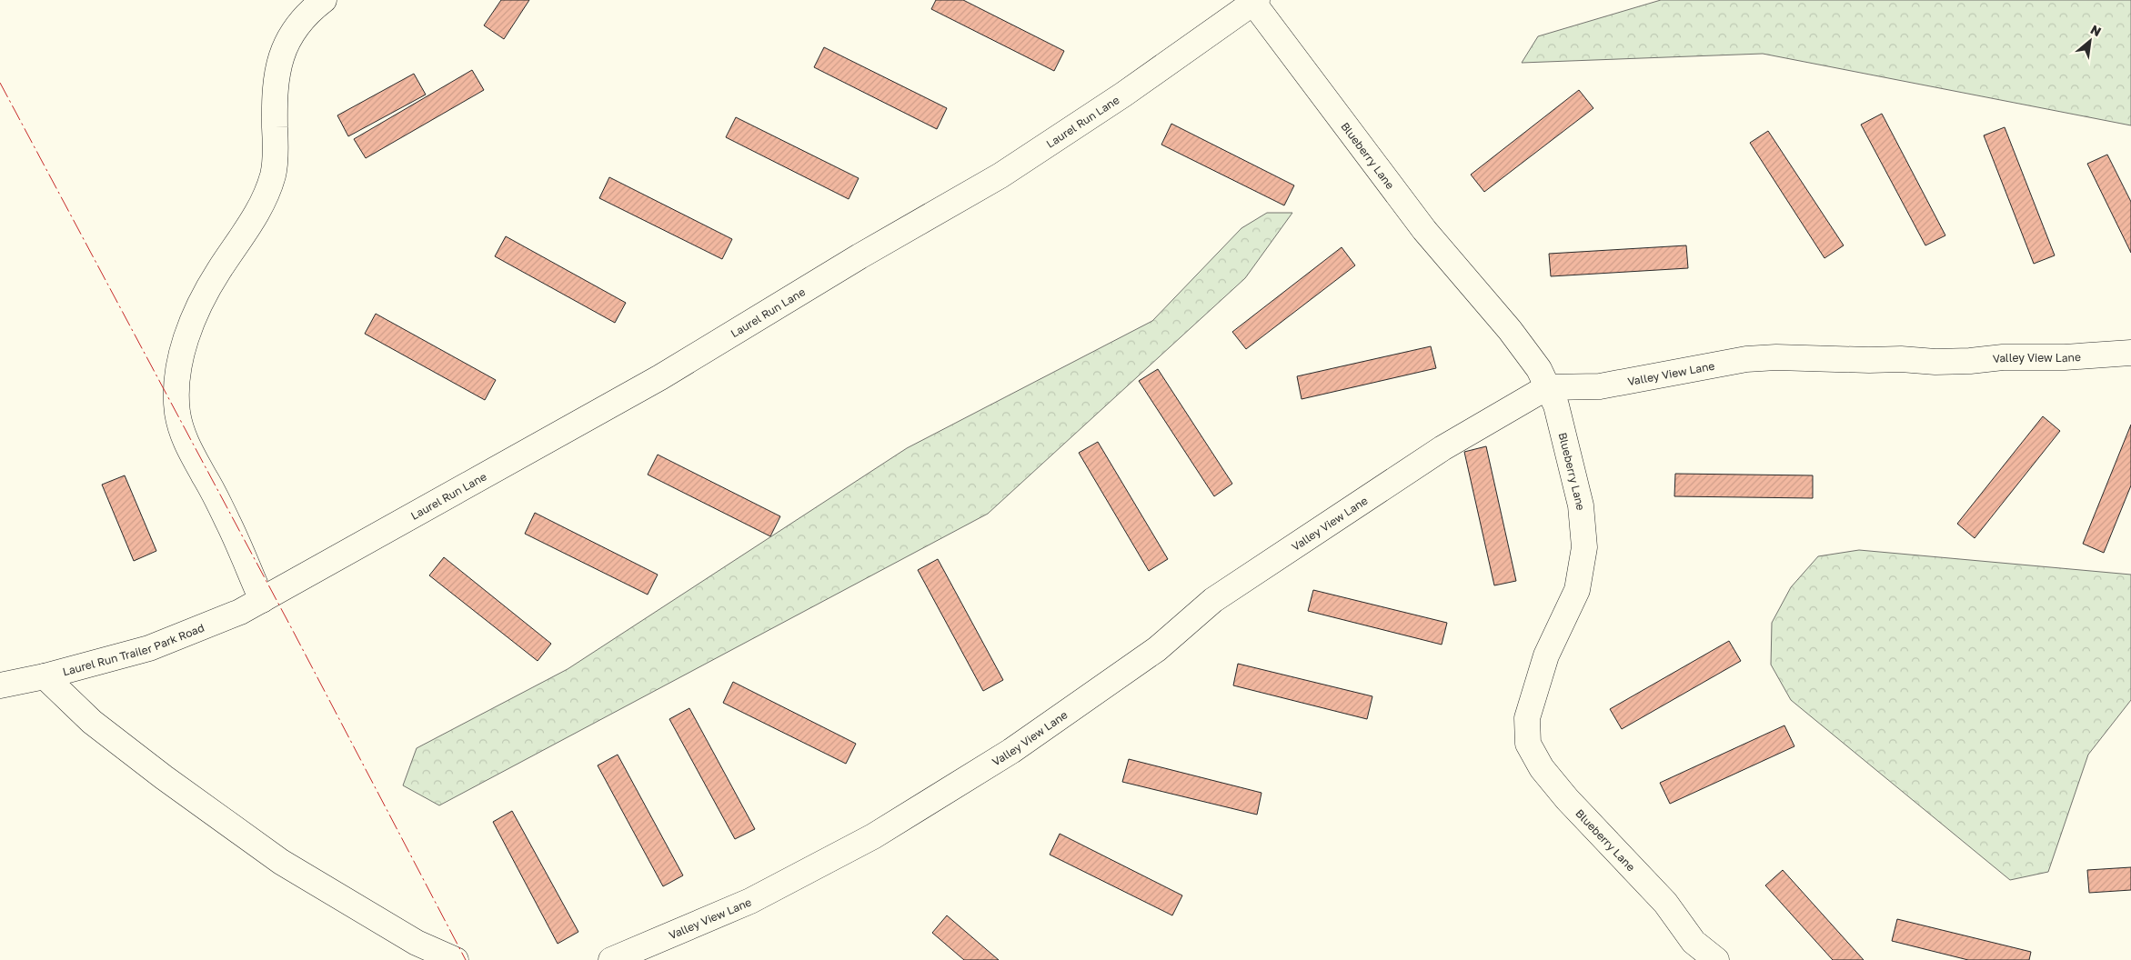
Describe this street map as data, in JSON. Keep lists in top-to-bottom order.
{
  "streets": {
    "street": [
      "Laurel Run Lane",
      "Blueberry Lane",
      "Valley View Lane",
      "Laurel Run Trailer Park Road"
    ]
  },
  "crossings": [
    ["Laurel Run Lane", "Blueberry Lane"],
    ["Laurel Run Lane", "Laurel Run Trailer Park Road"],
    ["Blueberry Lane", "Valley View Lane"]
  ],
  "north": "top right"
}
